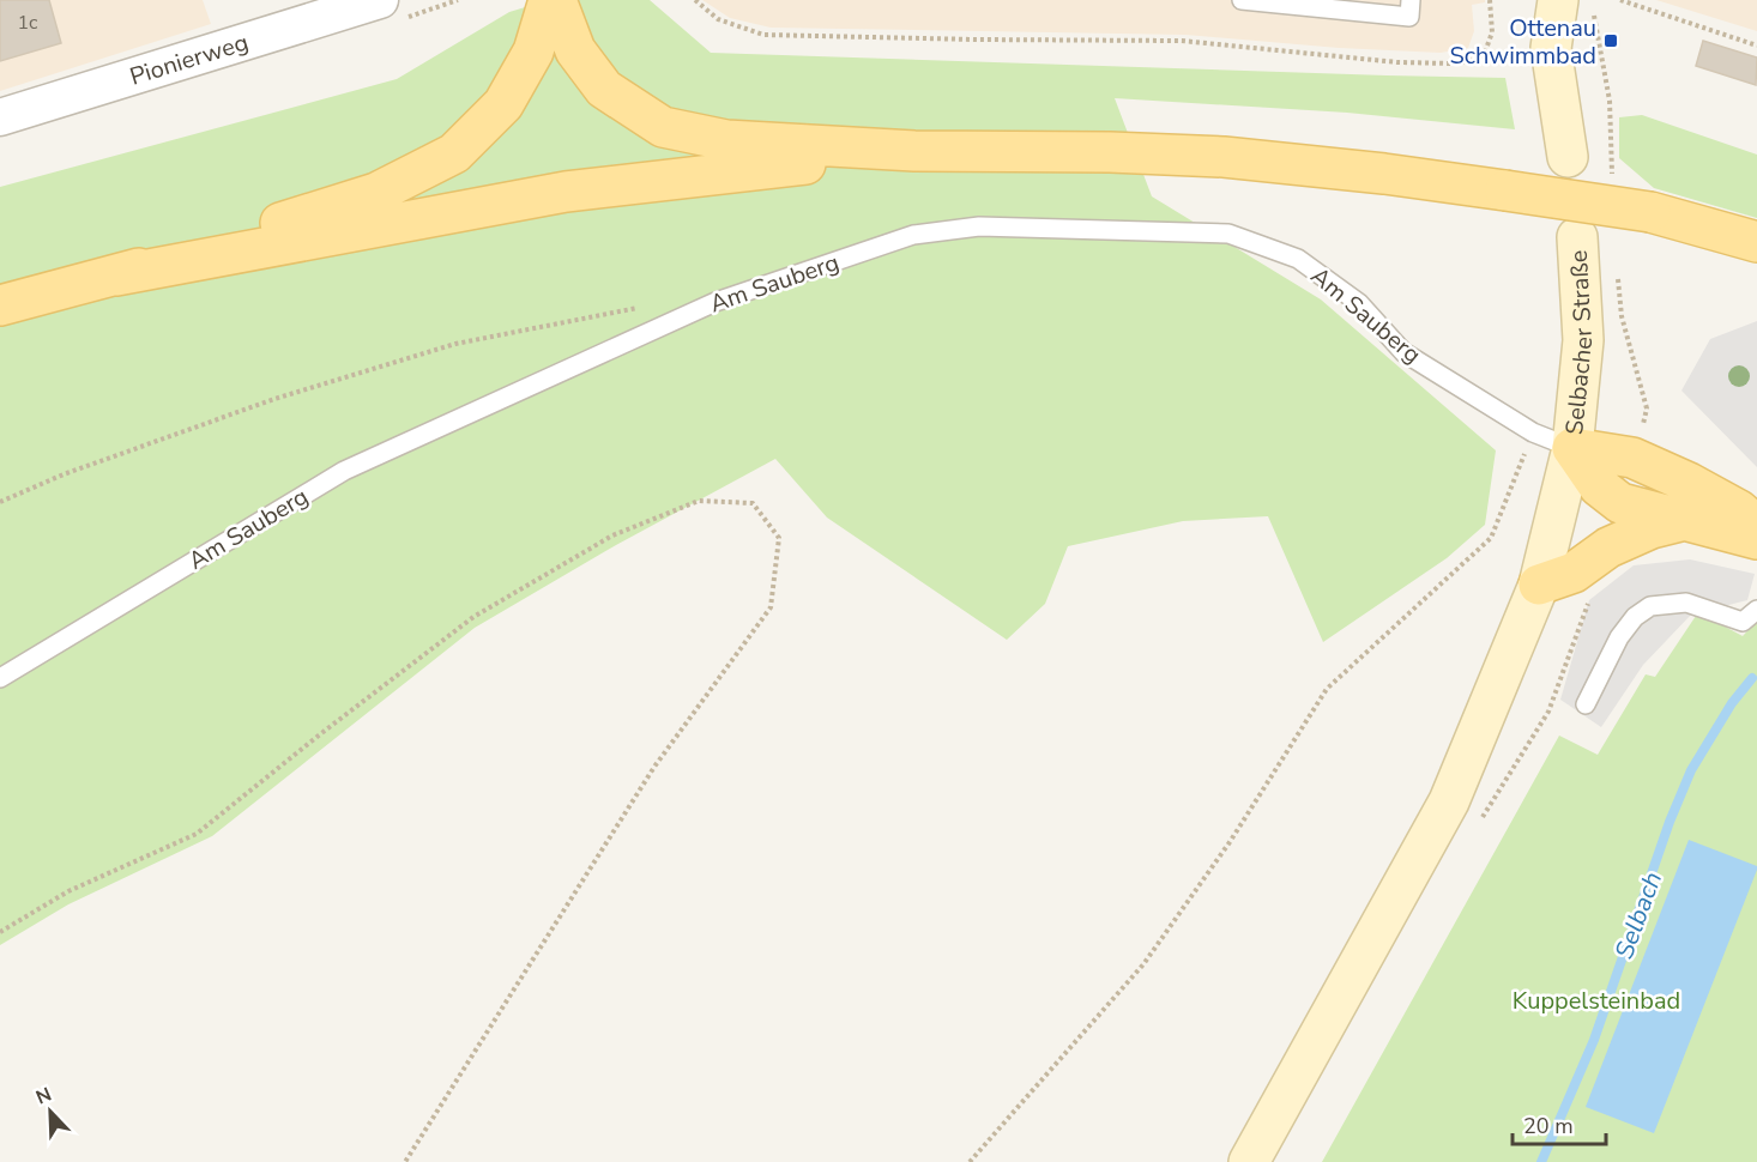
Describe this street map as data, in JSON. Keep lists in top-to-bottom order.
{
  "streets": {
    "main road": ["Selbacher Straße"],
    "street": ["Pionierweg"],
    "lane": ["Am Sauberg"]
  },
  "crossings": [
    ["Am Sauberg", "Selbacher Straße"]
  ],
  "water": ["Selbach"],
  "parks": ["Kuppelsteinbad"],
  "places": {
    "transit": ["Ottenau Schwimmbad"]
  },
  "house_numbers": ["1c"],
  "scale_bar": "20 m",
  "north": "top left"
}
